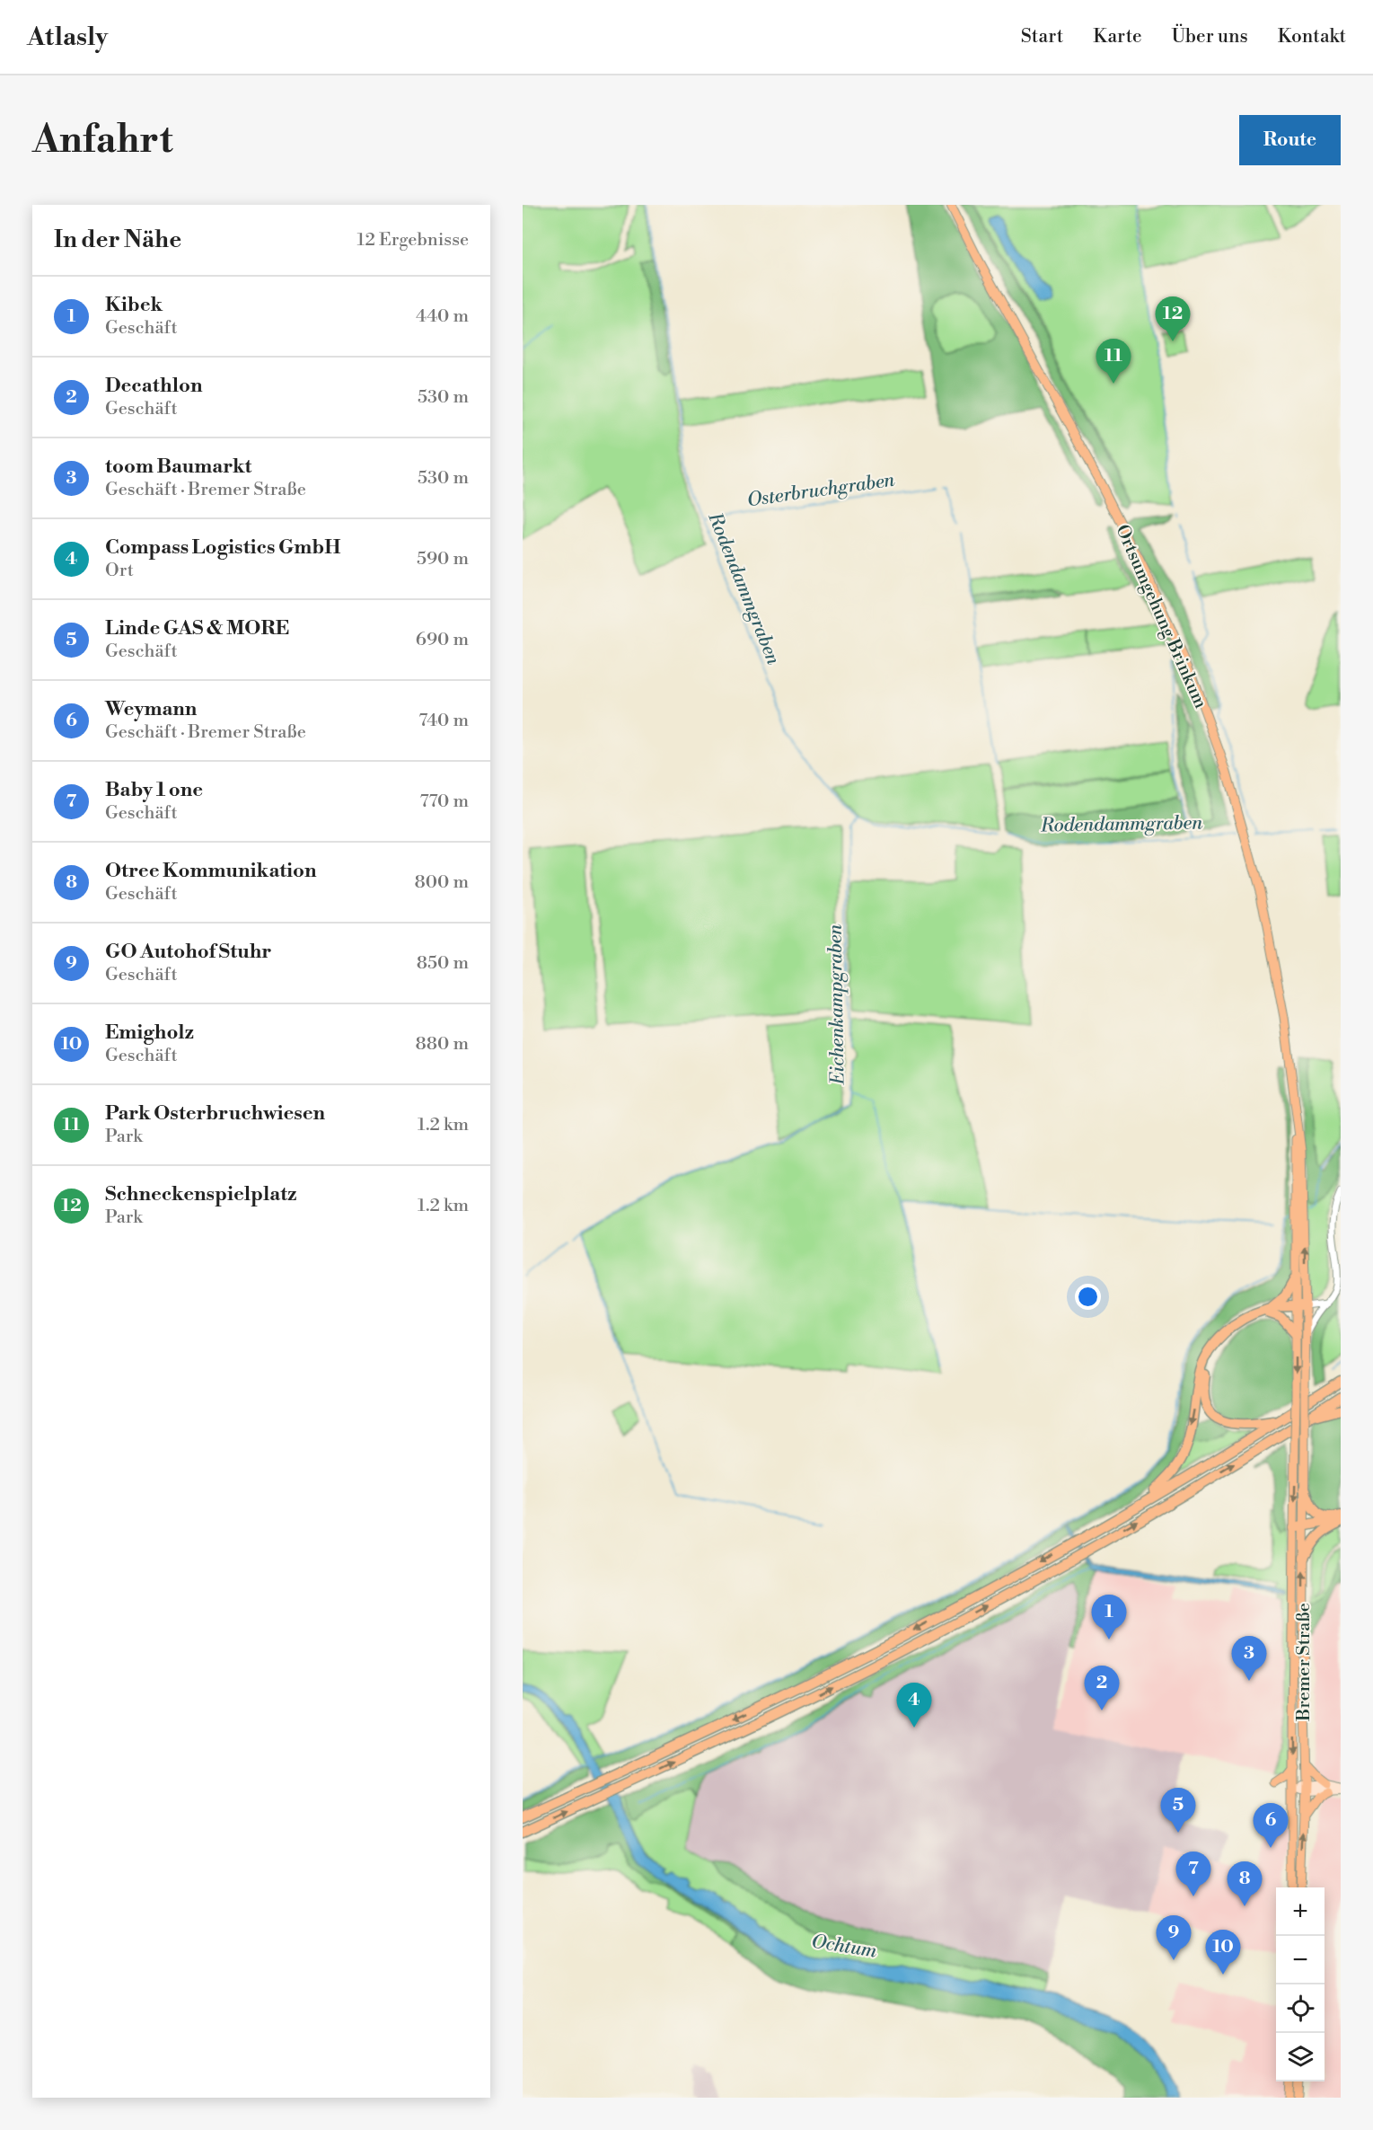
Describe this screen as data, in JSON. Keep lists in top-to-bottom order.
{
  "streets": {
    "main road": ["Ortsumgehung Brinkum", "Bremer Straße"]
  },
  "water": [
    "Osterbruchgraben",
    "Rodendammgraben",
    "Eichenkampgraben",
    "Ochtum"
  ],
  "page": {
    "header": "Atlasly",
    "nav": [
      "Start",
      "Karte",
      "Über uns",
      "Kontakt"
    ],
    "buttons": "Route",
    "title": "Anfahrt",
    "heading": ["In der Nähe", "12 Ergebnisse"],
    "list": [
      {
        "mark": "1",
        "name": "Kibek",
        "note": "Geschäft",
        "value": "440 m"
      },
      {
        "mark": "2",
        "name": "Decathlon",
        "note": "Geschäft",
        "value": "530 m"
      },
      {
        "mark": "3",
        "name": "toom Baumarkt",
        "note": "Geschäft · Bremer Straße",
        "value": "530 m"
      },
      {
        "mark": "4",
        "name": "Compass Logistics GmbH",
        "note": "Ort",
        "value": "590 m"
      },
      {
        "mark": "5",
        "name": "Linde GAS & MORE",
        "note": "Geschäft",
        "value": "690 m"
      },
      {
        "mark": "6",
        "name": "Weymann",
        "note": "Geschäft · Bremer Straße",
        "value": "740 m"
      },
      {
        "mark": "7",
        "name": "Baby 1 one",
        "note": "Geschäft",
        "value": "770 m"
      },
      {
        "mark": "8",
        "name": "Otree Kommunikation",
        "note": "Geschäft",
        "value": "800 m"
      },
      {
        "mark": "9",
        "name": "GO Autohof Stuhr",
        "note": "Geschäft",
        "value": "850 m"
      },
      {
        "mark": "10",
        "name": "Emigholz",
        "note": "Geschäft",
        "value": "880 m"
      },
      {
        "mark": "11",
        "name": "Park Osterbruchwiesen",
        "note": "Park",
        "value": "1.2 km"
      },
      {
        "mark": "12",
        "name": "Schneckenspielplatz",
        "note": "Park",
        "value": "1.2 km"
      }
    ],
    "pins": [
      "12",
      "11",
      "1",
      "3",
      "2",
      "4",
      "5",
      "6",
      "7",
      "8",
      "9",
      "10"
    ],
    "map_buttons": ["+", "−"]
  }
}
